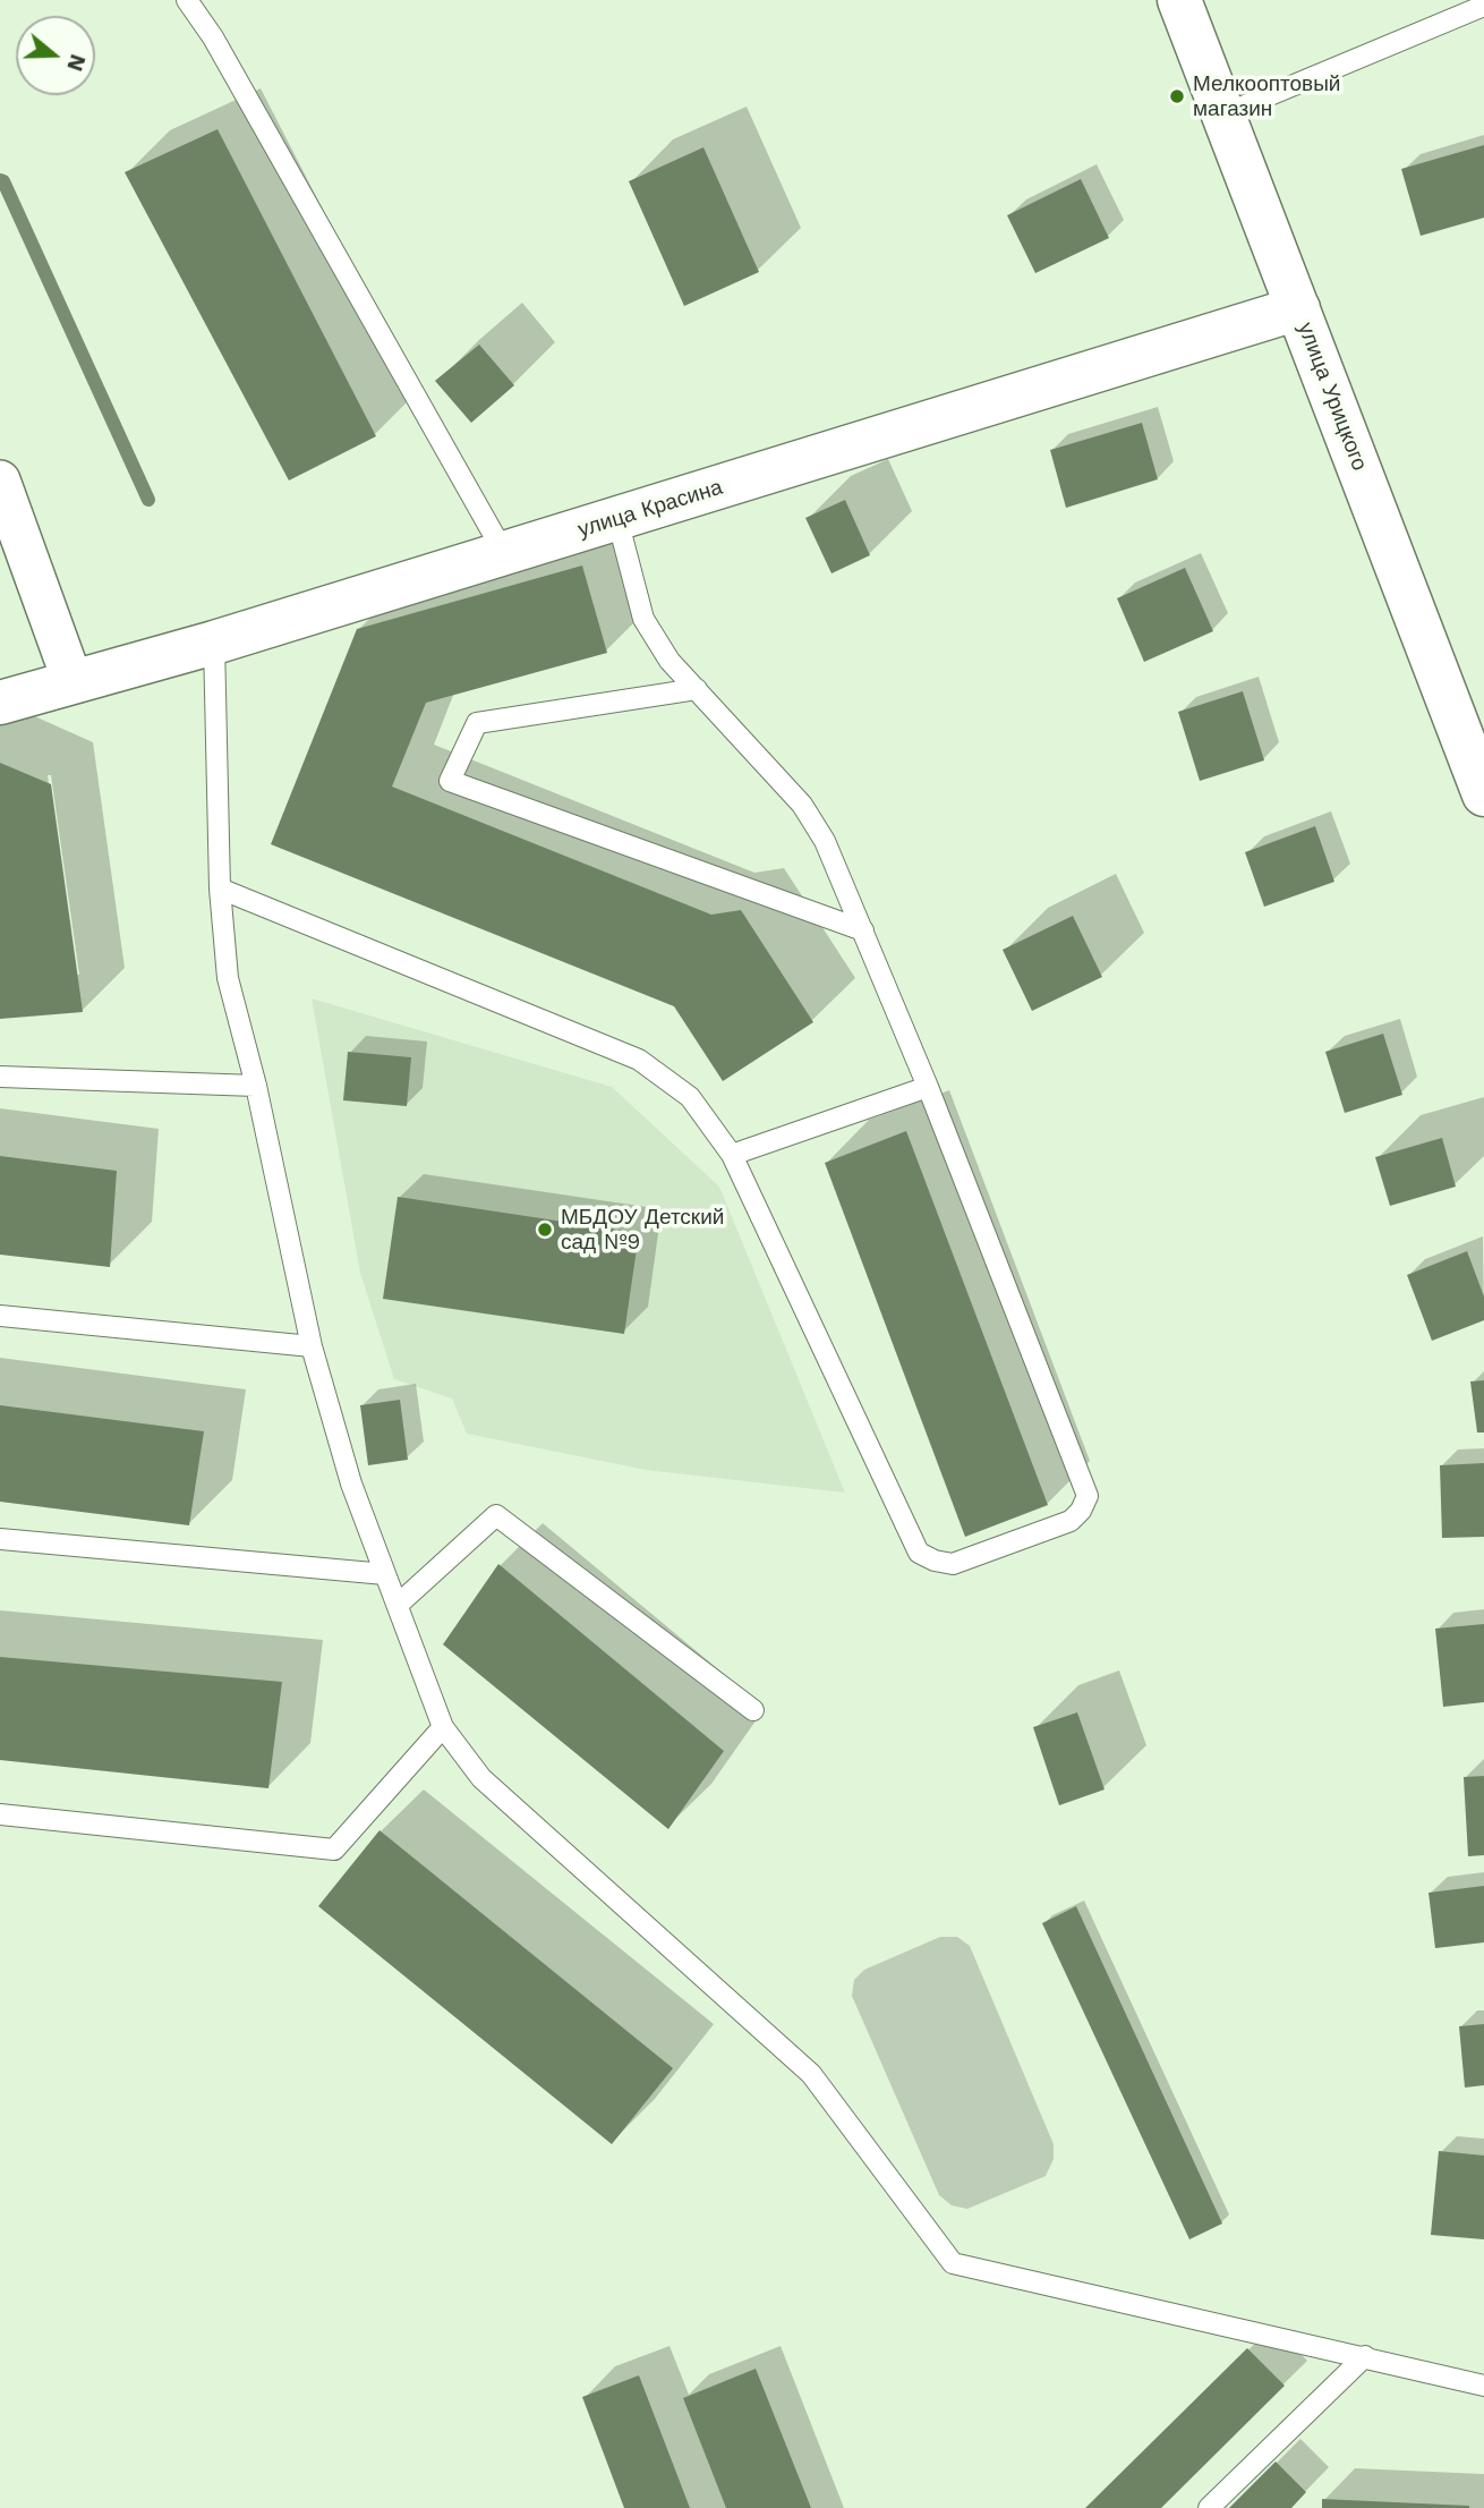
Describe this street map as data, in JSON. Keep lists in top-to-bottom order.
{
  "streets": {
    "street": ["улица Урицкого", "улица Красина"]
  },
  "crossings": [
    ["улица Урицкого", "улица Красина"]
  ],
  "places": ["Мелкооптовый магазин", "МБДОУ Детский сад №9"],
  "north": "right"
}
